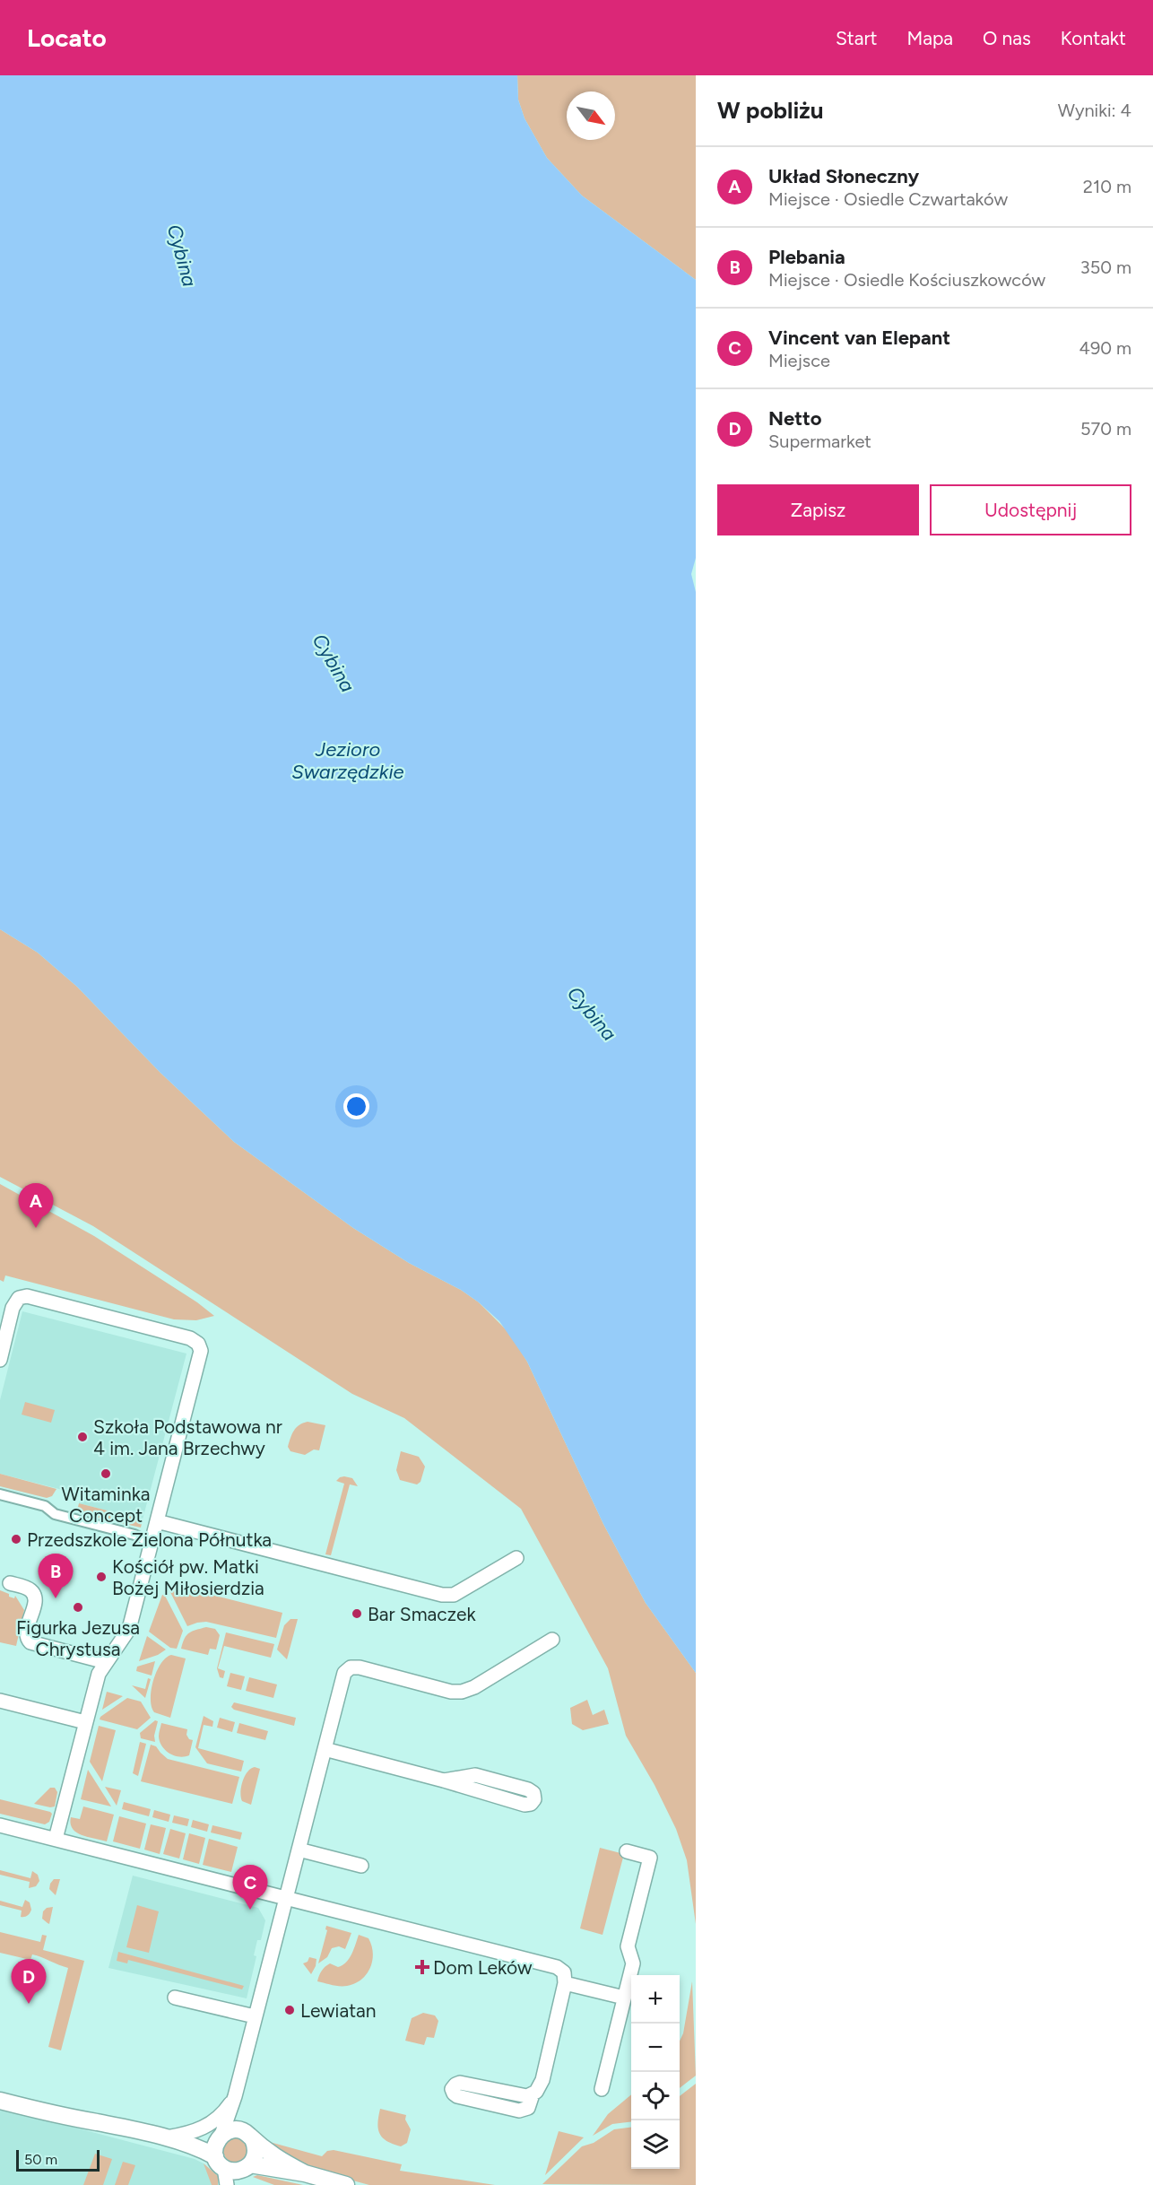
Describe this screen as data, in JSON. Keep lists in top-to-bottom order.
{
  "water": ["Cybina", "Jezioro Swarzędzkie"],
  "places": {
    "other": [
      "Szkoła Podstawowa nr 4 im. Jana Brzechwy",
      "Witaminka Concept",
      "Przedszkole Zielona Półnutka",
      "Kościół pw. Matki Bożej Miłosierdzia",
      "Figurka Jezusa Chrystusa",
      "Bar Smaczek",
      "Lewiatan"
    ],
    "health": ["Dom Leków"]
  },
  "scale_bar": "50 m",
  "north": "bottom right",
  "page": {
    "header": "Locato",
    "nav": [
      "Start",
      "Mapa",
      "O nas",
      "Kontakt"
    ],
    "heading": ["W pobliżu", "Wyniki: 4"],
    "list": [
      {
        "mark": "A",
        "name": "Układ Słoneczny",
        "note": "Miejsce · Osiedle Czwartaków",
        "value": "210 m"
      },
      {
        "mark": "B",
        "name": "Plebania",
        "note": "Miejsce · Osiedle Kościuszkowców",
        "value": "350 m"
      },
      {
        "mark": "C",
        "name": "Vincent van Elepant",
        "note": "Miejsce",
        "value": "490 m"
      },
      {
        "mark": "D",
        "name": "Netto",
        "note": "Supermarket",
        "value": "570 m"
      }
    ],
    "buttons": ["Zapisz", "Udostępnij"],
    "pins": [
      "A",
      "B",
      "C",
      "D"
    ],
    "map_buttons": ["+", "−"],
    "scale": "50 m"
  }
}
